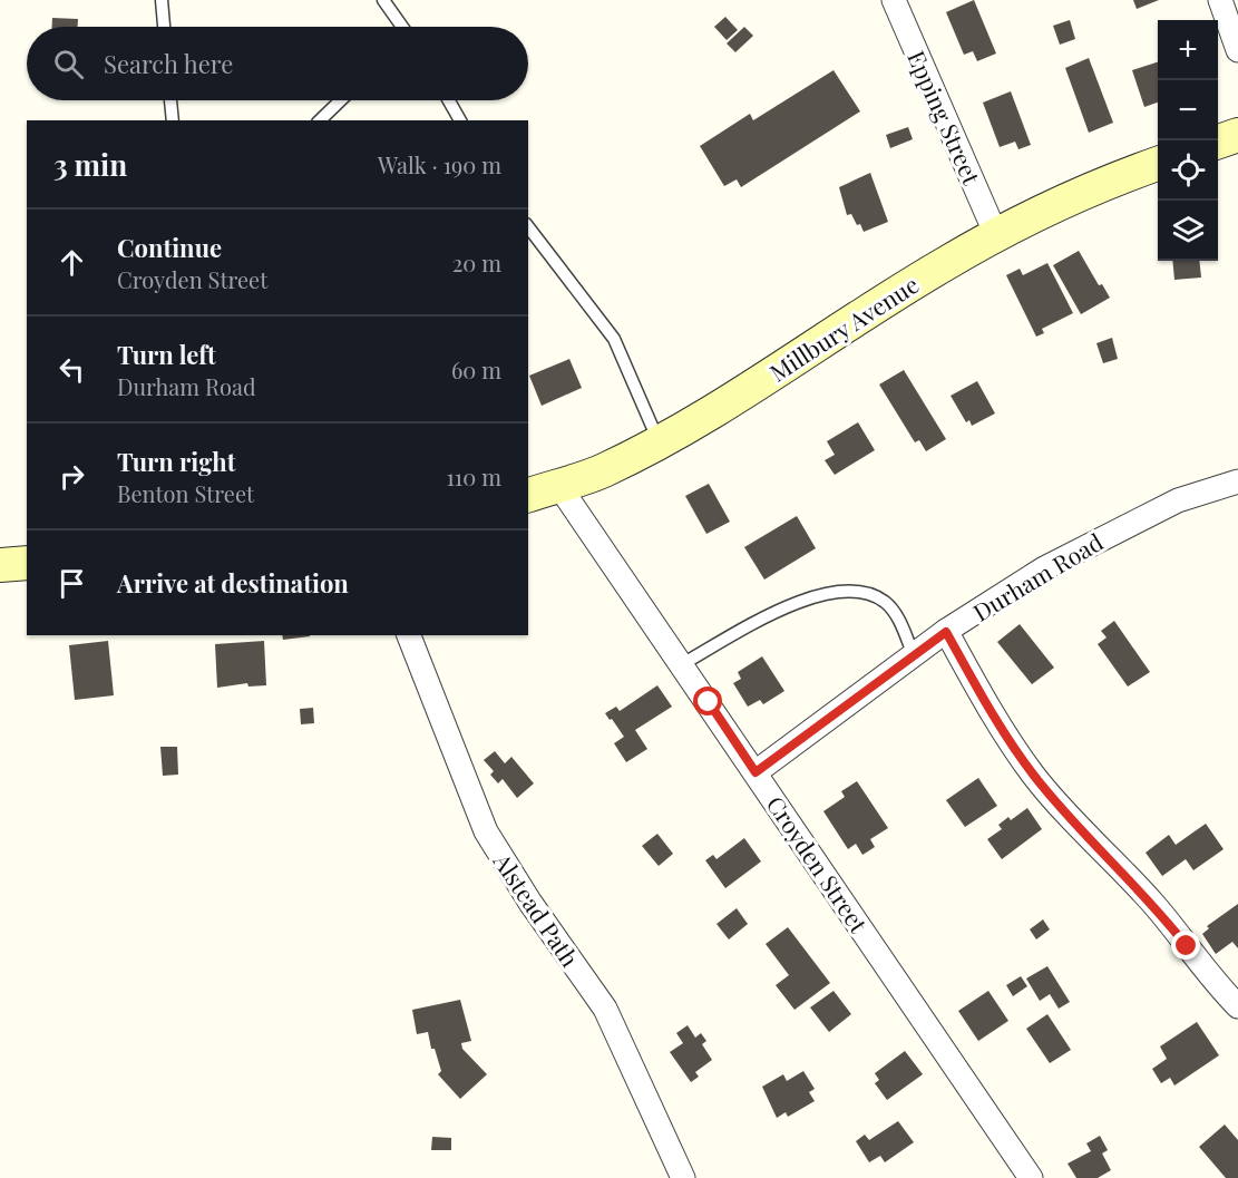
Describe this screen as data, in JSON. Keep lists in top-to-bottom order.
{
  "streets": {
    "main road": ["Millbury Avenue"],
    "street": [
      "Epping Street",
      "Durham Road",
      "Croyden Street",
      "Alstead Path"
    ]
  },
  "crossings": [
    ["Epping Street", "Millbury Avenue"],
    ["Millbury Avenue", "Croyden Street"],
    ["Durham Road", "Croyden Street"]
  ],
  "page": {
    "map_buttons": ["+", "−"],
    "search": "Search here",
    "heading": ["3 min", "Walk · 190 m"],
    "list": [
      ["Continue", "Croyden Street", "20 m"],
      ["Turn left", "Durham Road", "60 m"],
      ["Turn right", "Benton Street", "110 m"],
      "Arrive at destination"
    ]
  }
}
